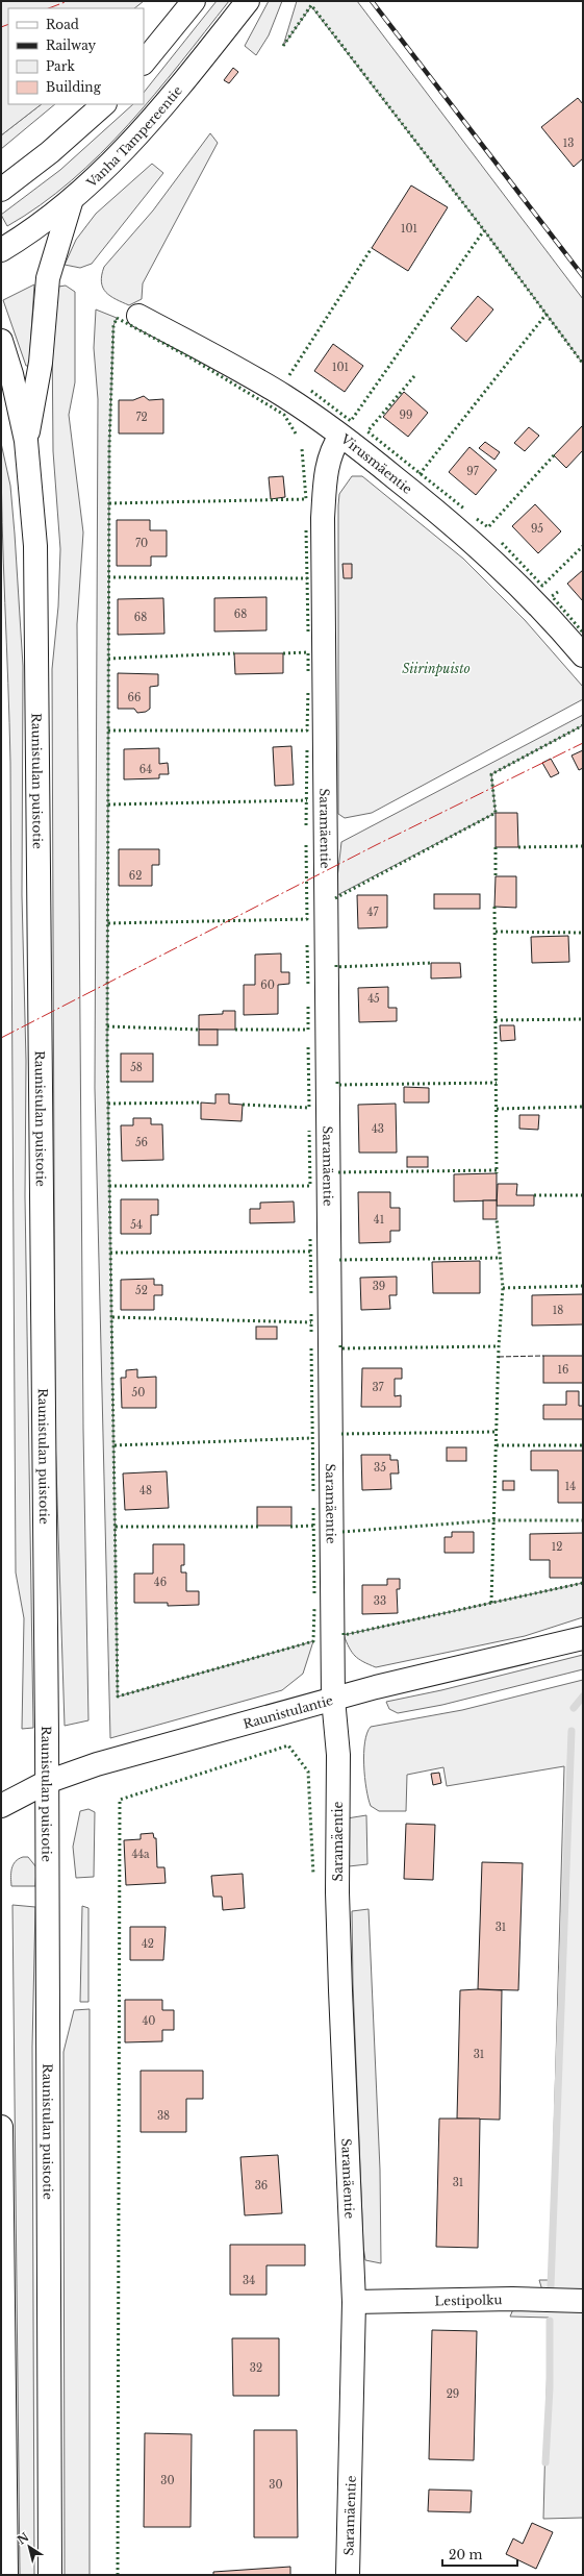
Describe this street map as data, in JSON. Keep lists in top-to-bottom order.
{
  "streets": {
    "street": [
      "Vanha Tampereentie",
      "Virusmäentie",
      "Raunistulan puistotie",
      "Saramäentie",
      "Raunistulantie",
      "Lestipolku"
    ]
  },
  "crossings": [
    ["Virusmäentie", "Saramäentie"],
    ["Raunistulan puistotie", "Raunistulantie"],
    ["Saramäentie", "Raunistulantie"],
    ["Saramäentie", "Lestipolku"]
  ],
  "parks": ["Siirinpuisto"],
  "house_numbers": [
    "13",
    "101",
    "101",
    "99",
    "72",
    "97",
    "95",
    "70",
    "68",
    "68",
    "66",
    "64",
    "62",
    "47",
    "60",
    "45",
    "58",
    "43",
    "56",
    "41",
    "54",
    "39",
    "52",
    "18",
    "16",
    "37",
    "50",
    "35",
    "14",
    "48",
    "12",
    "46",
    "33",
    "44a",
    "31",
    "42",
    "40",
    "31",
    "38",
    "31",
    "36",
    "34",
    "32",
    "29",
    "30",
    "30"
  ],
  "legend": [
    "Road",
    "Railway",
    "Park",
    "Building"
  ],
  "scale_bar": "20 m",
  "north": "top left"
}
